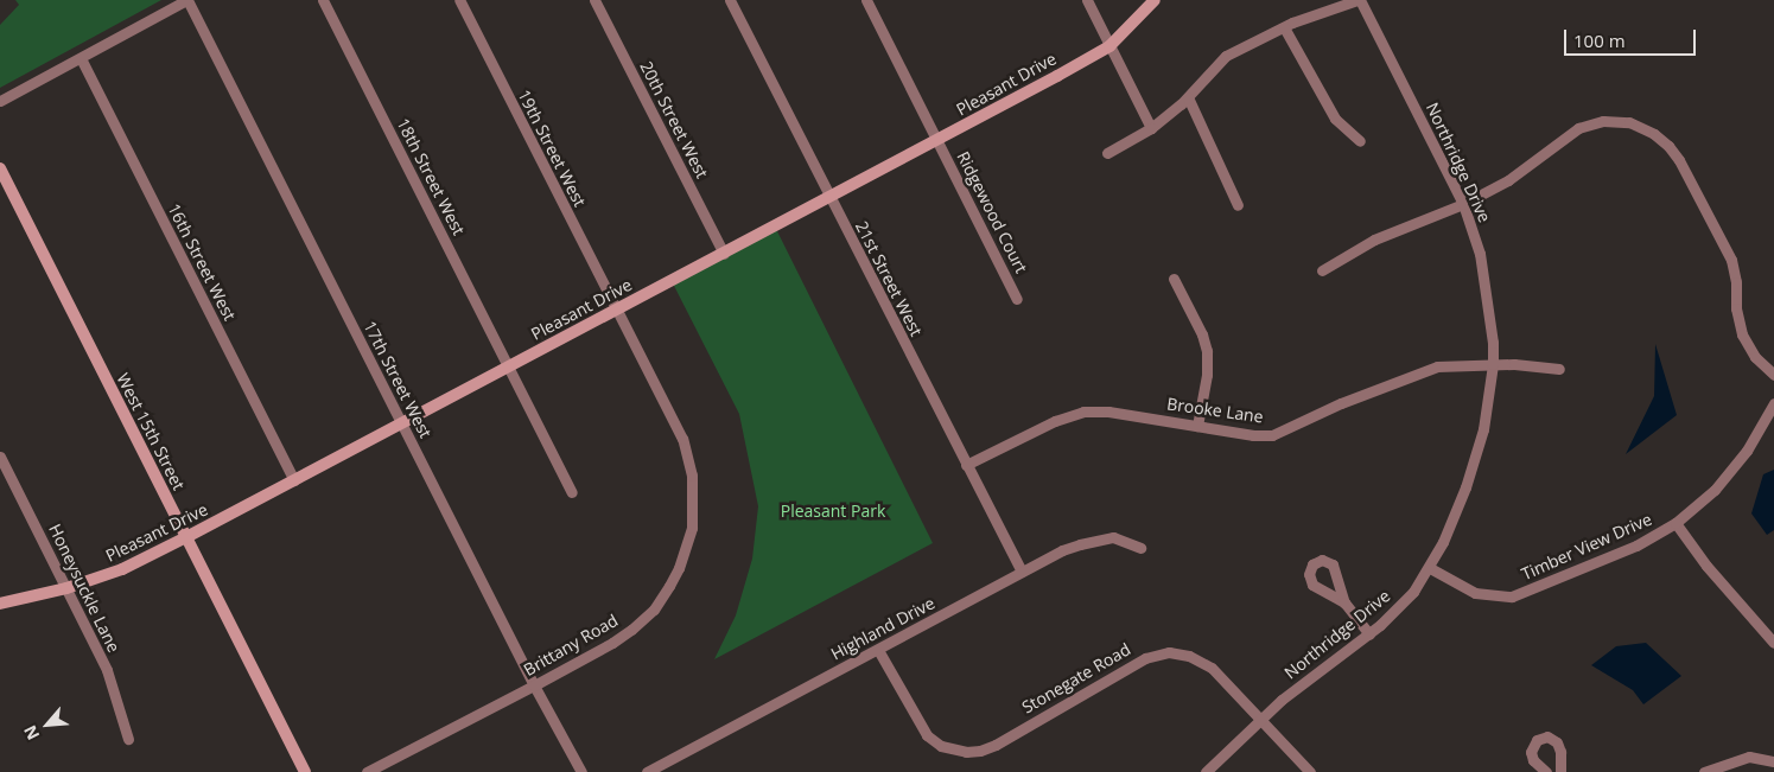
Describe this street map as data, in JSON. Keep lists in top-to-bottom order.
{
  "streets": {
    "street": [
      "Pleasant Drive",
      "20th Street West",
      "19th Street West",
      "Northridge Drive",
      "18th Street West",
      "Ridgewood Court",
      "16th Street West",
      "21st Street West",
      "17th Street West",
      "Brooke Lane",
      "West 15th Street",
      "Timber View Drive",
      "Honeysuckle Lane",
      "Highland Drive",
      "Brittany Road",
      "Stonegate Road"
    ]
  },
  "crossings": [
    ["Pleasant Drive", "20th Street West"],
    ["Pleasant Drive", "19th Street West"],
    ["Pleasant Drive", "18th Street West"],
    ["Pleasant Drive", "Ridgewood Court"],
    ["Pleasant Drive", "16th Street West"],
    ["Pleasant Drive", "21st Street West"],
    ["Pleasant Drive", "17th Street West"],
    ["Pleasant Drive", "West 15th Street"],
    ["Pleasant Drive", "Honeysuckle Lane"],
    ["Pleasant Drive", "Brittany Road"],
    ["19th Street West", "Brittany Road"],
    ["Northridge Drive", "Brooke Lane"],
    ["Northridge Drive", "Timber View Drive"],
    ["Northridge Drive", "Stonegate Road"],
    ["21st Street West", "Brooke Lane"],
    ["21st Street West", "Highland Drive"],
    ["17th Street West", "Brittany Road"],
    ["Highland Drive", "Stonegate Road"]
  ],
  "parks": ["Pleasant Park"],
  "scale_bar": "100 m",
  "north": "bottom left"
}
